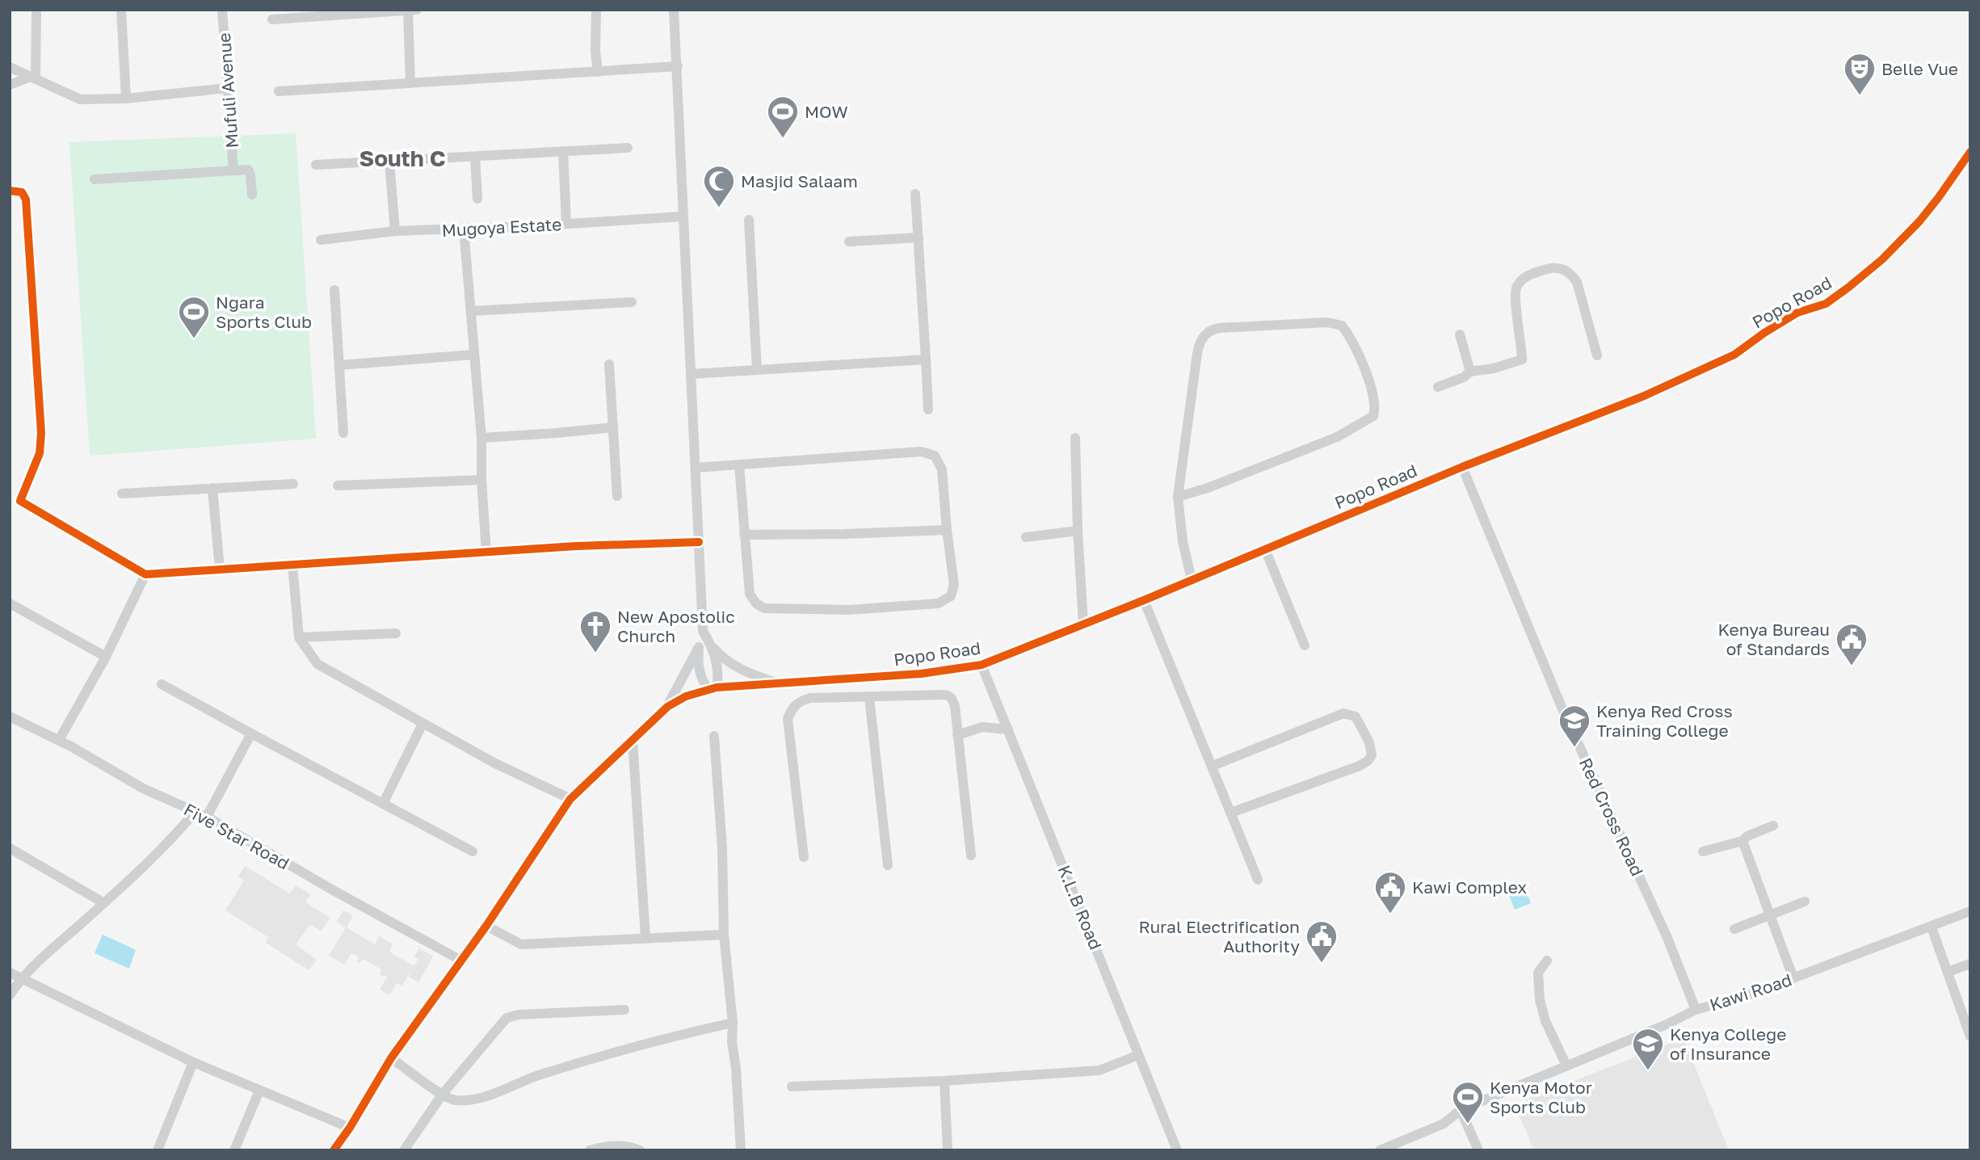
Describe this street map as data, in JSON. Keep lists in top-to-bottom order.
{
  "streets": {
    "street": [
      "Mufuli Avenue",
      "Mugoya Estate",
      "Popo Road",
      "Red Cross Road",
      "Five Star Road",
      "K.L.B Road",
      "Kawi Road"
    ]
  },
  "crossings": [
    ["Popo Road", "Red Cross Road"],
    ["Popo Road", "K.L.B Road"],
    ["Red Cross Road", "Kawi Road"]
  ],
  "districts": ["South C"],
  "places": {
    "theatre": ["Belle Vue"],
    "sports": ["MOW", "Ngara Sports Club", "Kenya Motor Sports Club"],
    "mosque": ["Masjid Salaam"],
    "church": ["New Apostolic Church"],
    "public building": ["Kenya Bureau of Standards", "Kawi Complex", "Rural Electrification Authority"],
    "school or university": ["Kenya Red Cross Training College", "Kenya College of Insurance"]
  }
}
